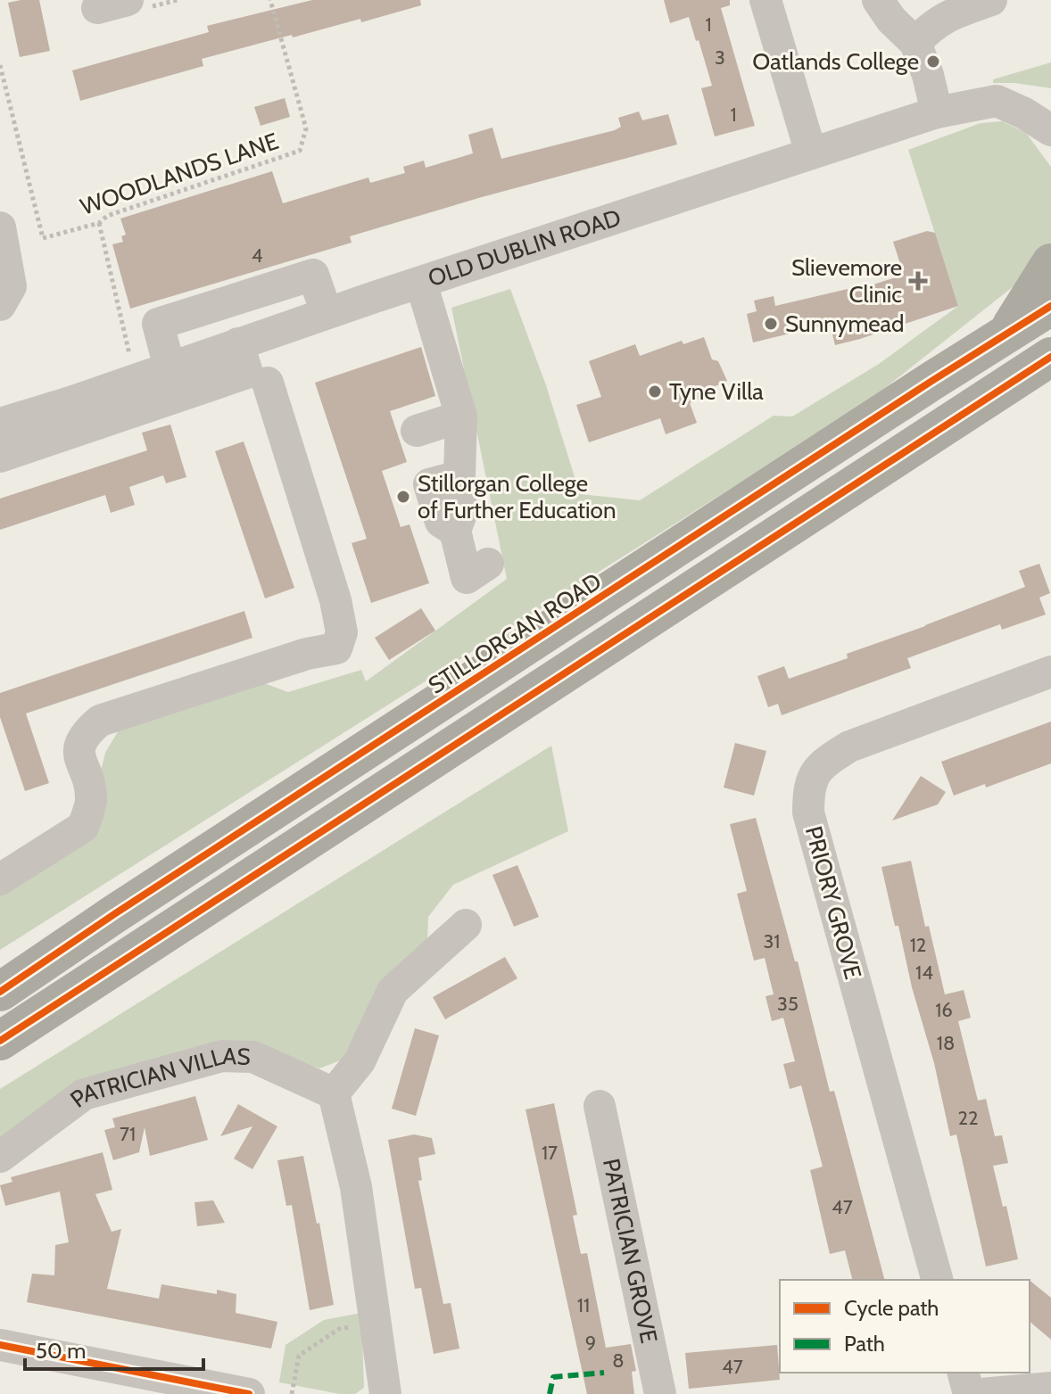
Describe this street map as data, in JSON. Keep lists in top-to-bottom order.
{
  "streets": {
    "highway": ["STILLORGAN ROAD"],
    "street": [
      "OLD DUBLIN ROAD",
      "PRIORY GROVE",
      "PATRICIAN VILLAS",
      "PATRICIAN GROVE"
    ],
    "path": ["WOODLANDS LANE"]
  },
  "places": {
    "other": [
      "Oatlands College",
      "Sunnymead",
      "Tyne Villa",
      "Stillorgan College of Further Education"
    ],
    "health": ["Slievemore Clinic"]
  },
  "house_numbers": [
    "1",
    "3",
    "1",
    "4",
    "31",
    "12",
    "14",
    "35",
    "16",
    "18",
    "22",
    "71",
    "17",
    "47",
    "11",
    "9",
    "8",
    "47"
  ],
  "legend": ["Cycle path", "Path"],
  "scale_bar": "50 m"
}
